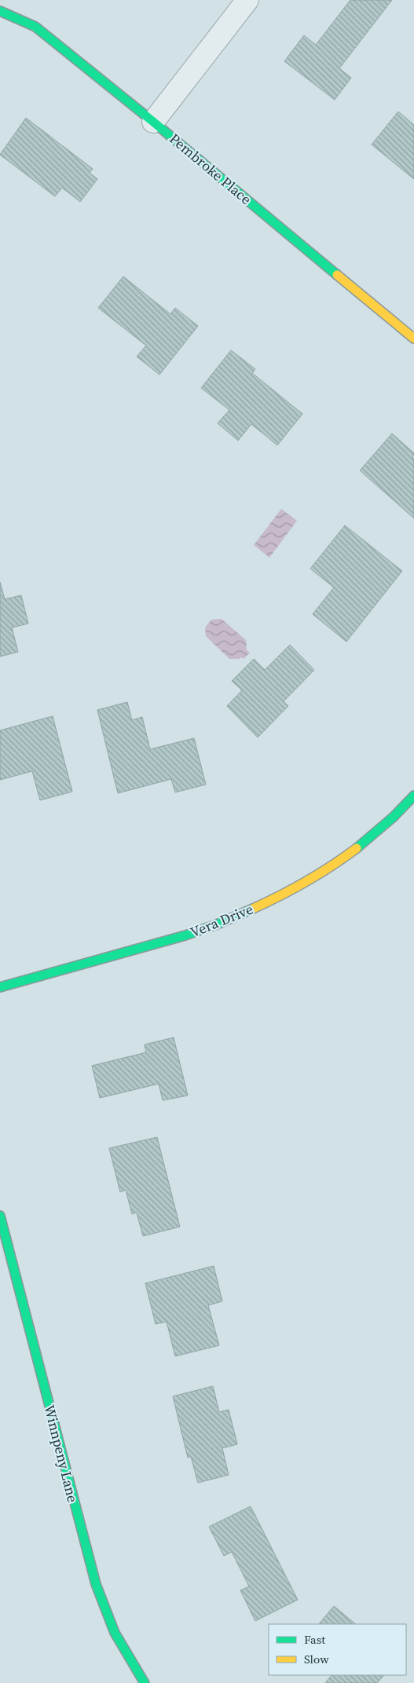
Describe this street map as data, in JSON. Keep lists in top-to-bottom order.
{
  "streets": {
    "street": ["Pembroke Place", "Vera Drive", "Winnpeny Lane"]
  },
  "legend": ["Fast", "Slow"]
}
